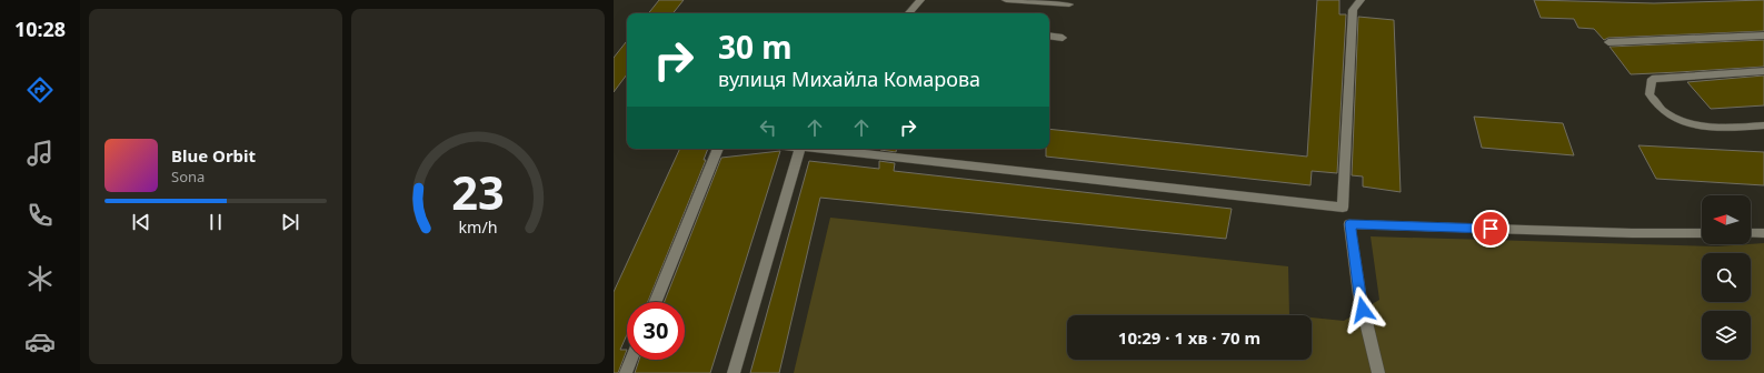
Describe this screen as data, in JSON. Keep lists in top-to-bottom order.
{
  "north": "left",
  "page": {
    "tabs": "10:28",
    "turn": ["30 m", "вулиця Михайла Комарова"],
    "song": ["Blue Orbit", "Sona"],
    "limit": "30",
    "trip": "10:29 · 1 хв · 70 m",
    "gauge": ["23", "km/h"]
  }
}
